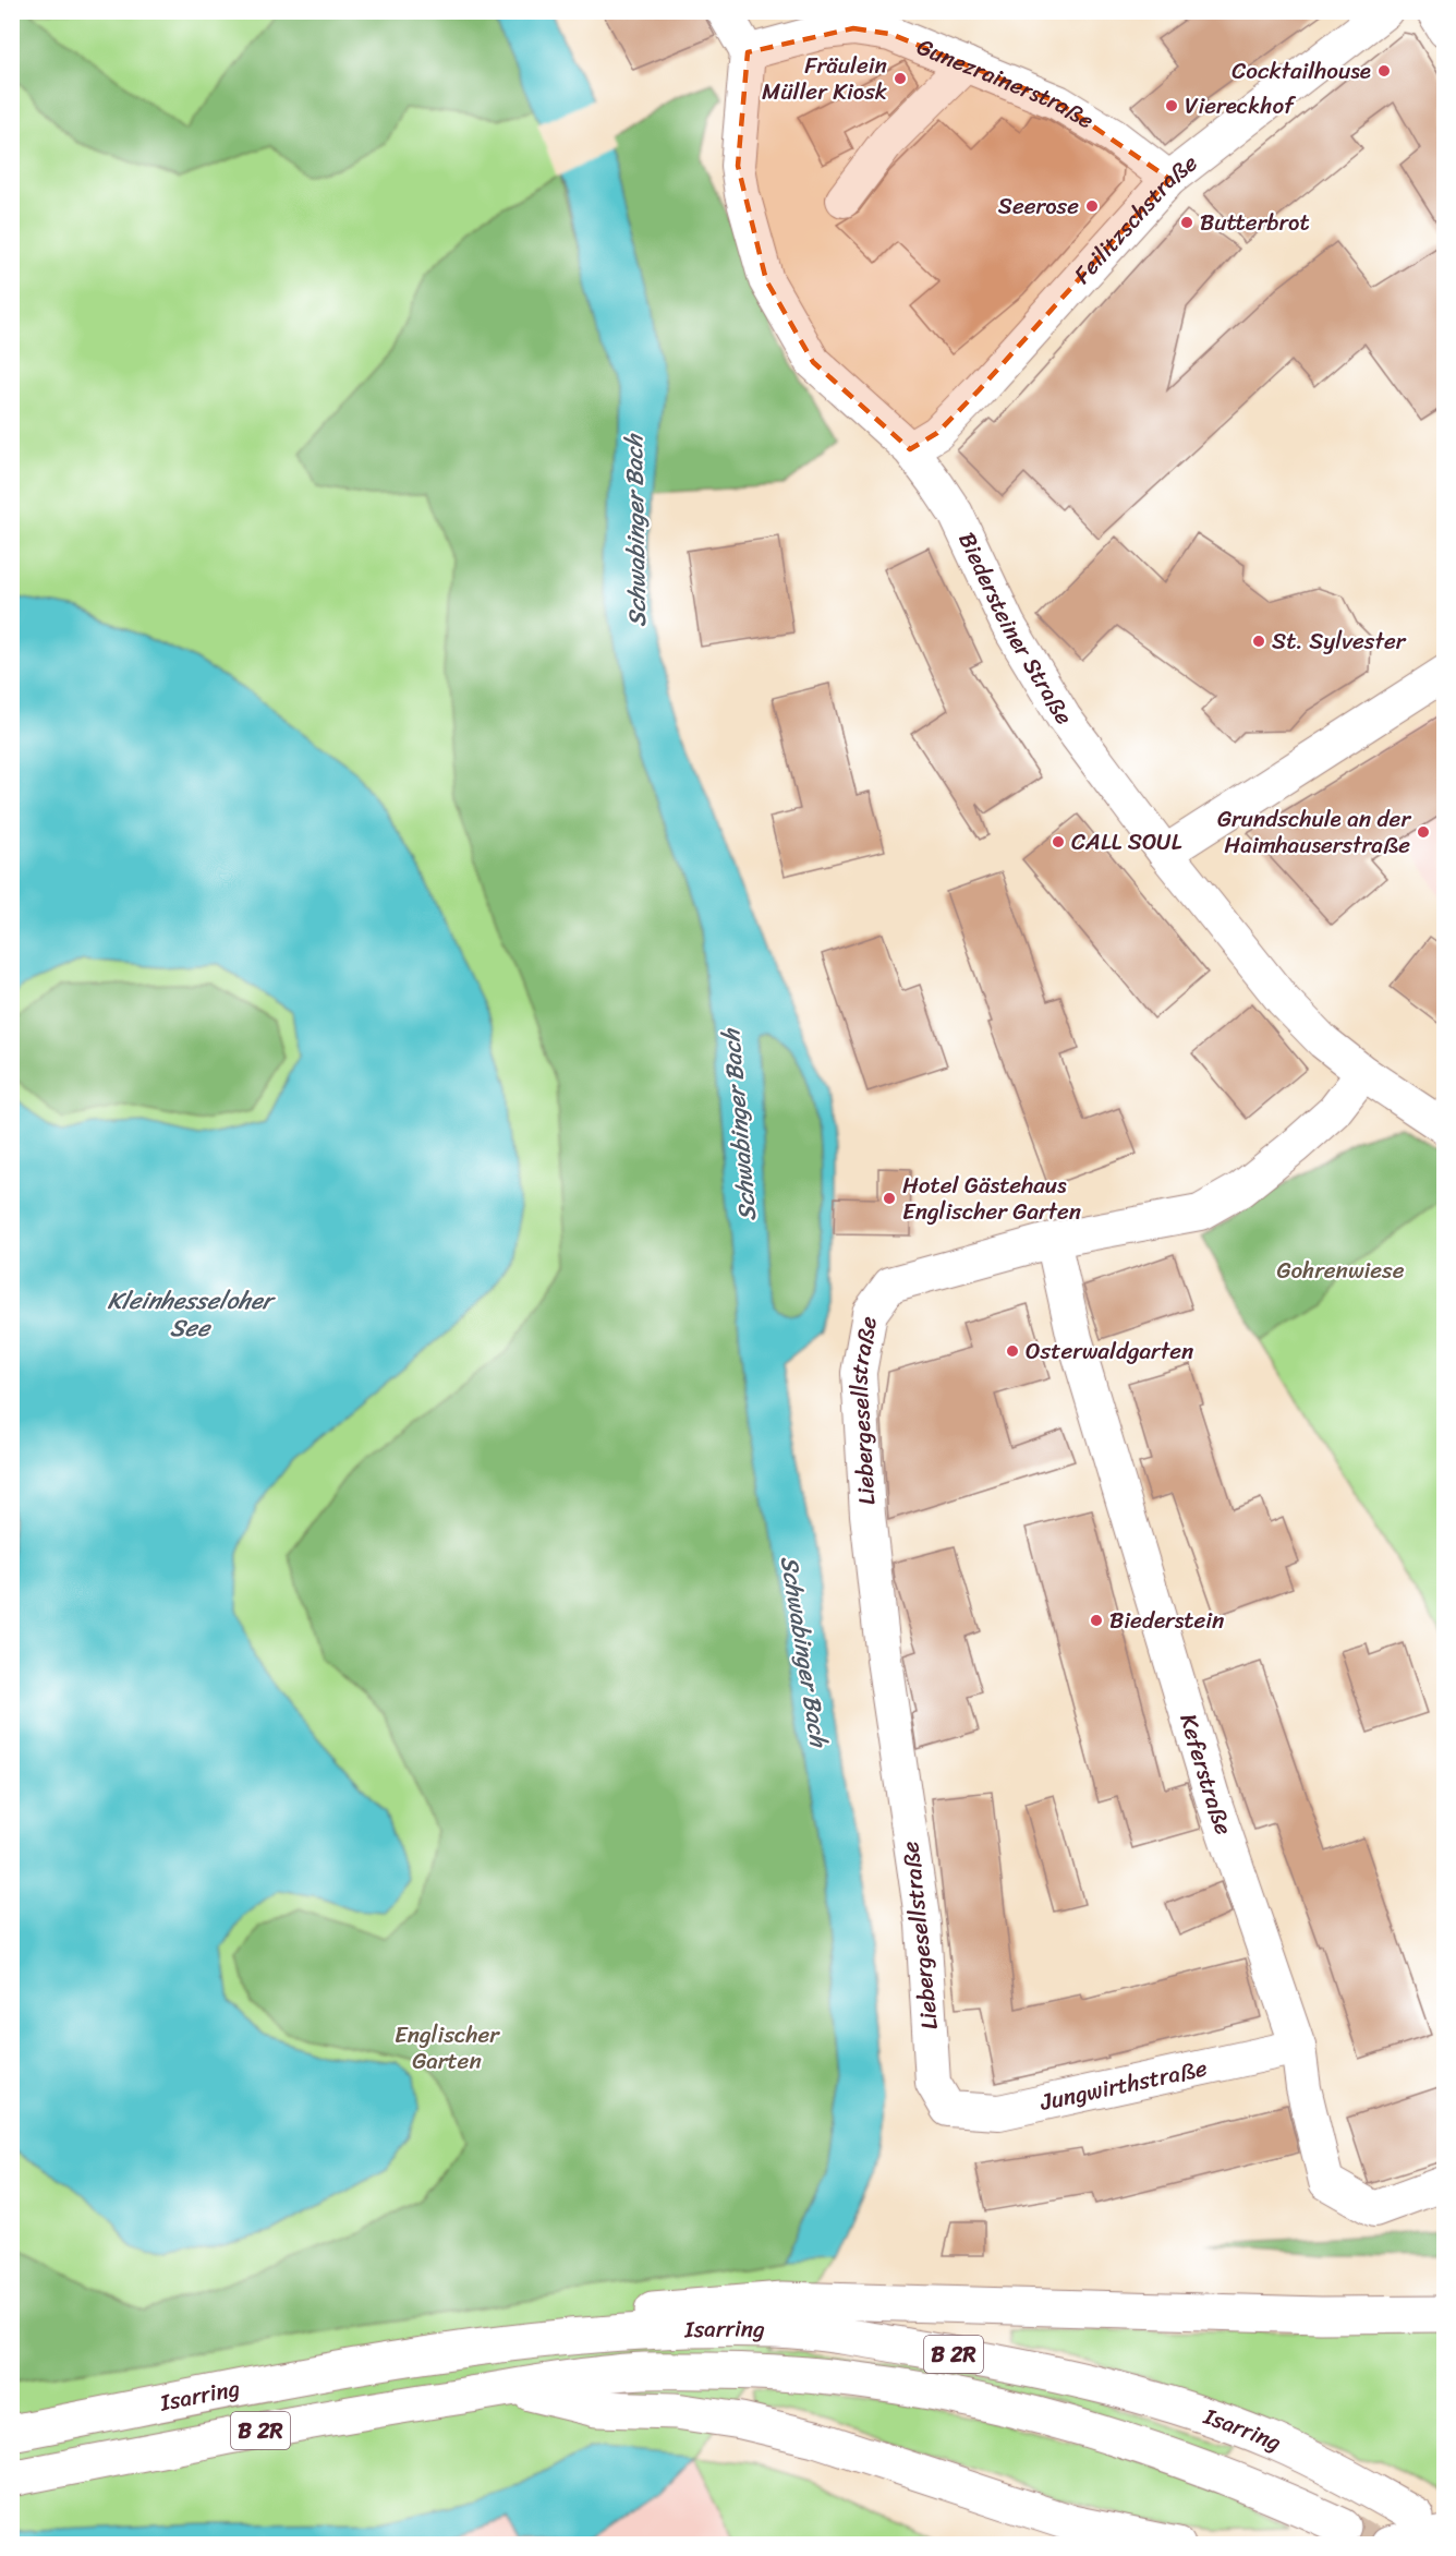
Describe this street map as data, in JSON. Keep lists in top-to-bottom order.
{
  "streets": {
    "highway": ["Isarring", "B 2R"],
    "street": [
      "Gunezrainerstraße",
      "Feilitzschstraße",
      "Biedersteiner Straße",
      "Liebergesellstraße",
      "Keferstraße",
      "Jungwirthstraße"
    ]
  },
  "crossings": [
    ["Gunezrainerstraße", "Feilitzschstraße"],
    ["Gunezrainerstraße", "Biedersteiner Straße"],
    ["Feilitzschstraße", "Biedersteiner Straße"],
    ["Biedersteiner Straße", "Liebergesellstraße"],
    ["Liebergesellstraße", "Keferstraße"],
    ["Liebergesellstraße", "Jungwirthstraße"],
    ["Keferstraße", "Jungwirthstraße"]
  ],
  "water": ["Schwabinger Bach", "Kleinhesseloher See"],
  "parks": ["Gohrenwiese", "Englischer Garten"],
  "places": [
    "Cocktailhouse",
    "Fräulein Müller Kiosk",
    "Viereckhof",
    "Seerose",
    "Butterbrot",
    "St. Sylvester",
    "Grundschule an der Haimhauserstraße",
    "CALL SOUL",
    "Hotel Gästehaus Englischer Garten",
    "Osterwaldgarten",
    "Biederstein"
  ]
}
